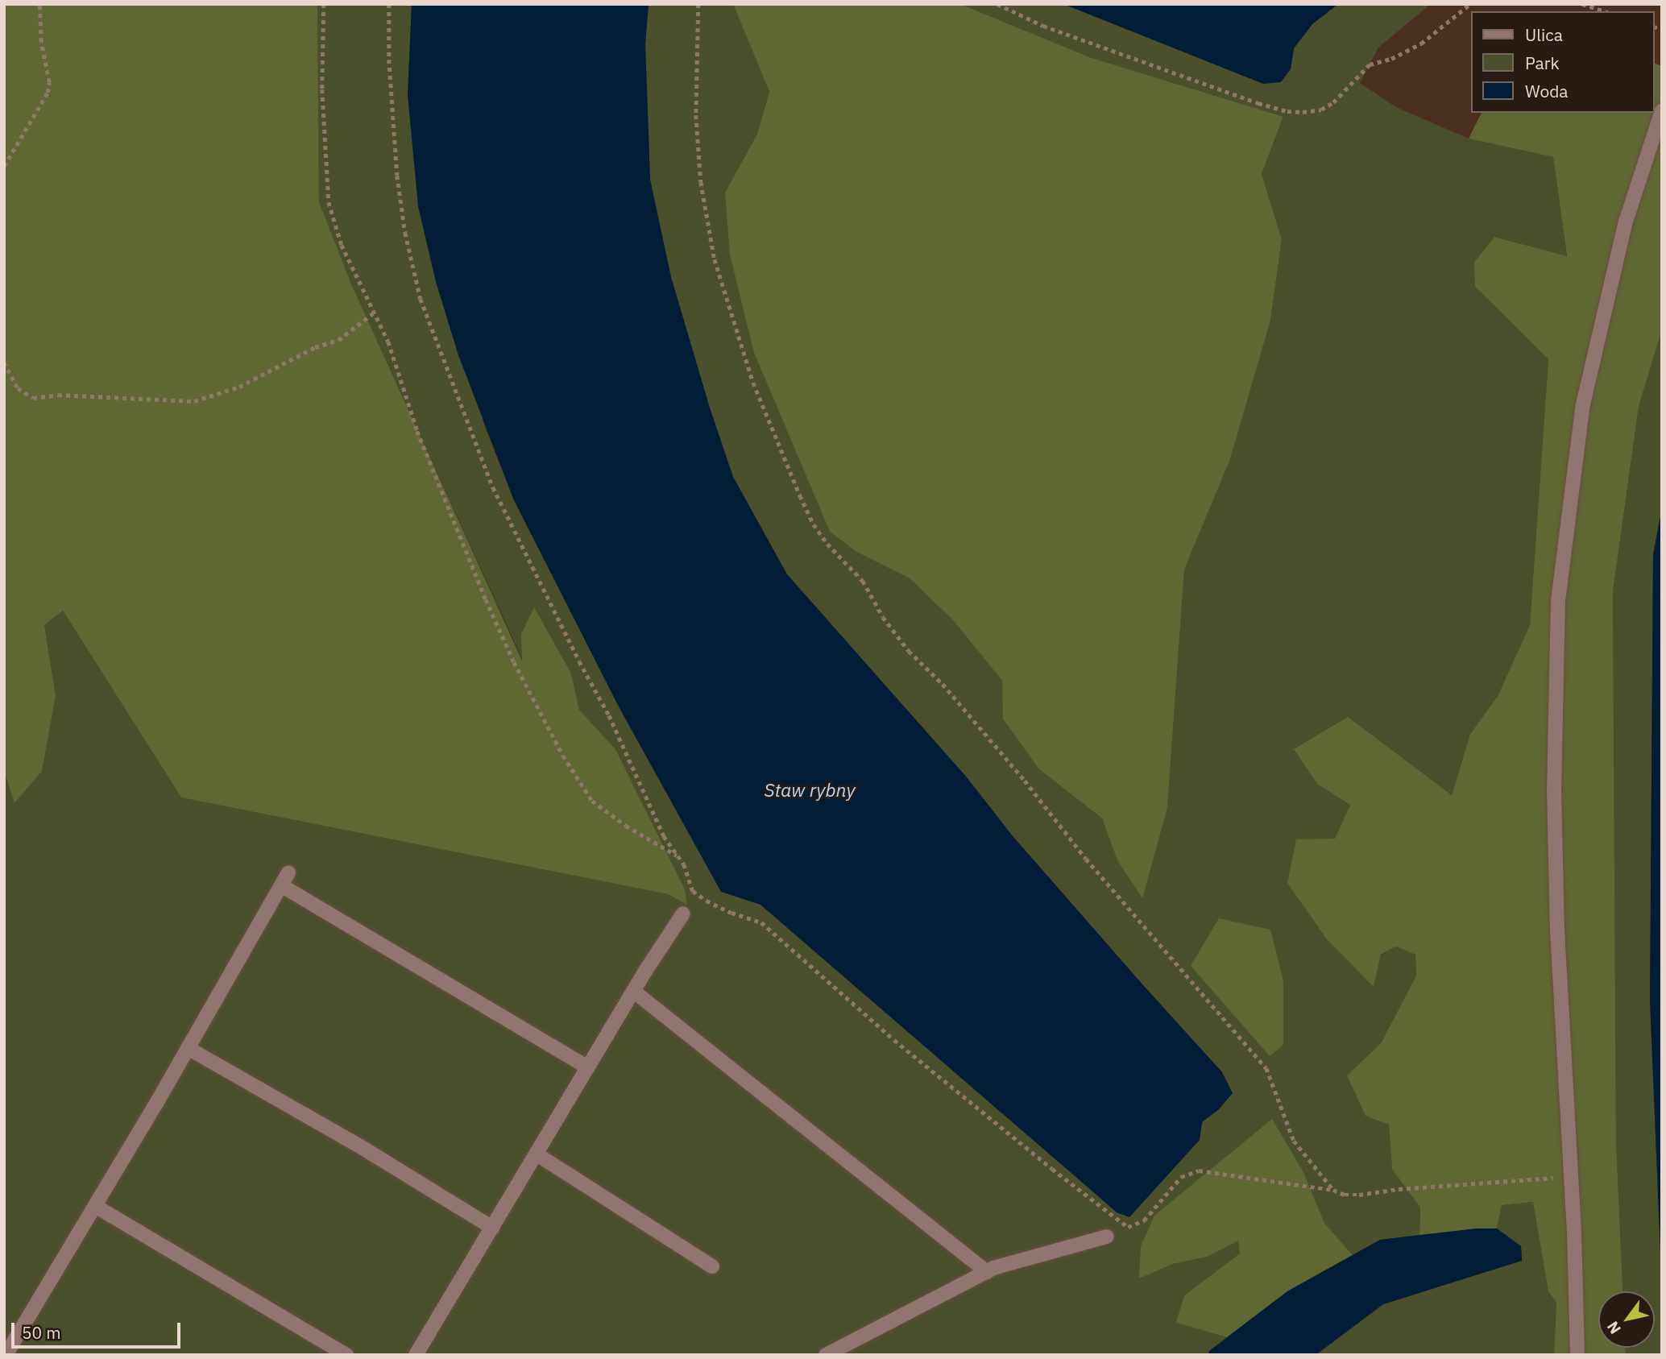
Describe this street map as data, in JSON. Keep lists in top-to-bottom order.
{
  "water": ["Staw rybny"],
  "legend": ["Ulica", "Park", "Woda"],
  "scale_bar": "50 m",
  "north": "bottom left"
}
